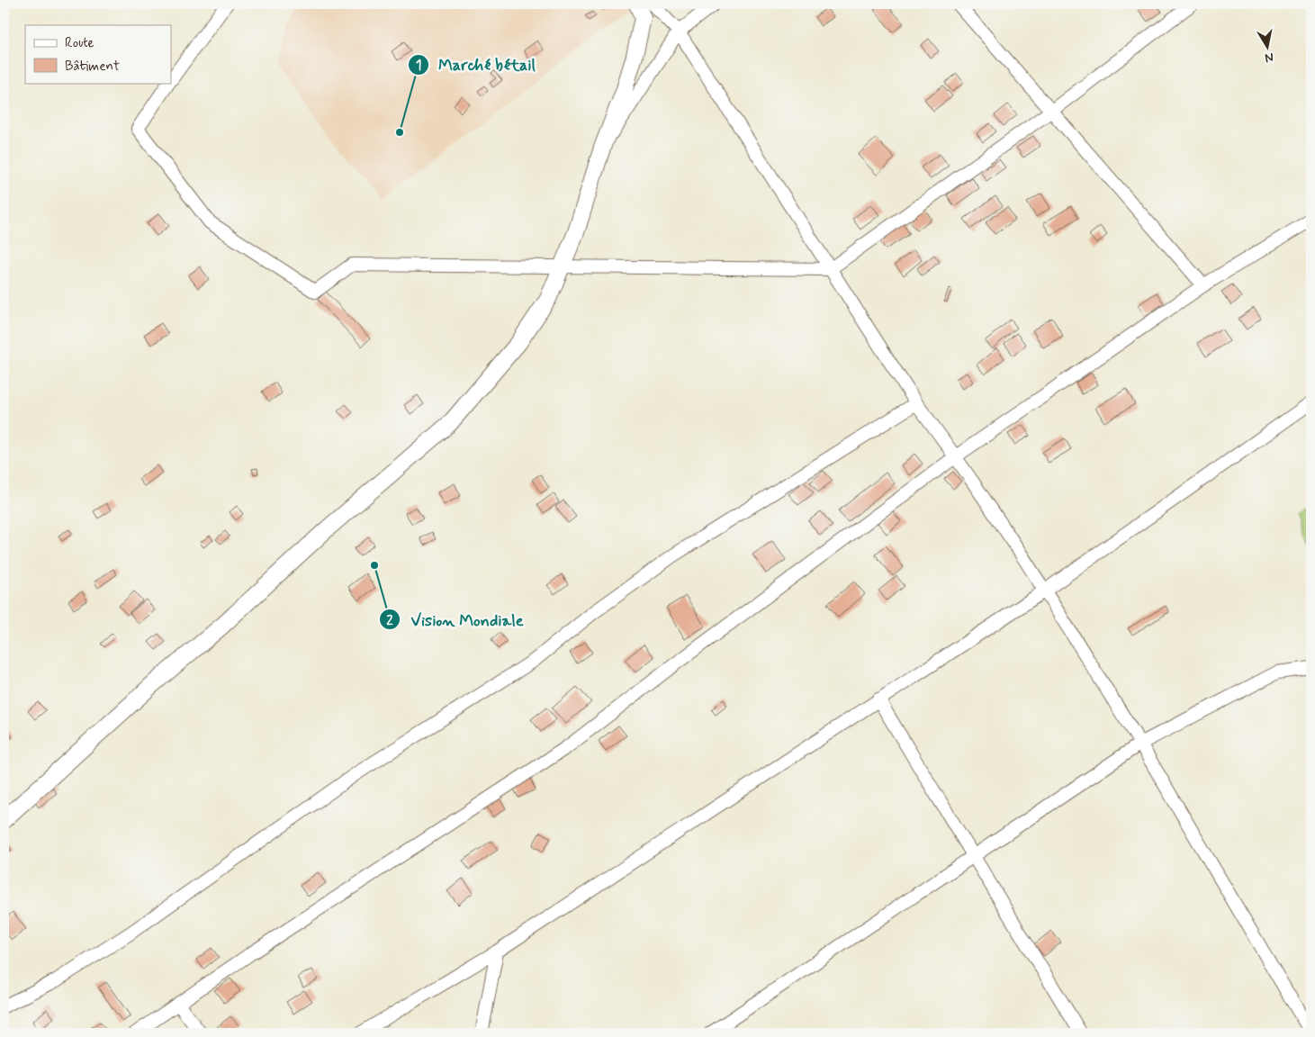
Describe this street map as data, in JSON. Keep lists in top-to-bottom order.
{
  "places": ["Marché bétail", "Vision Mondiale"],
  "legend": ["Route", "Bâtiment"],
  "north": "bottom"
}
